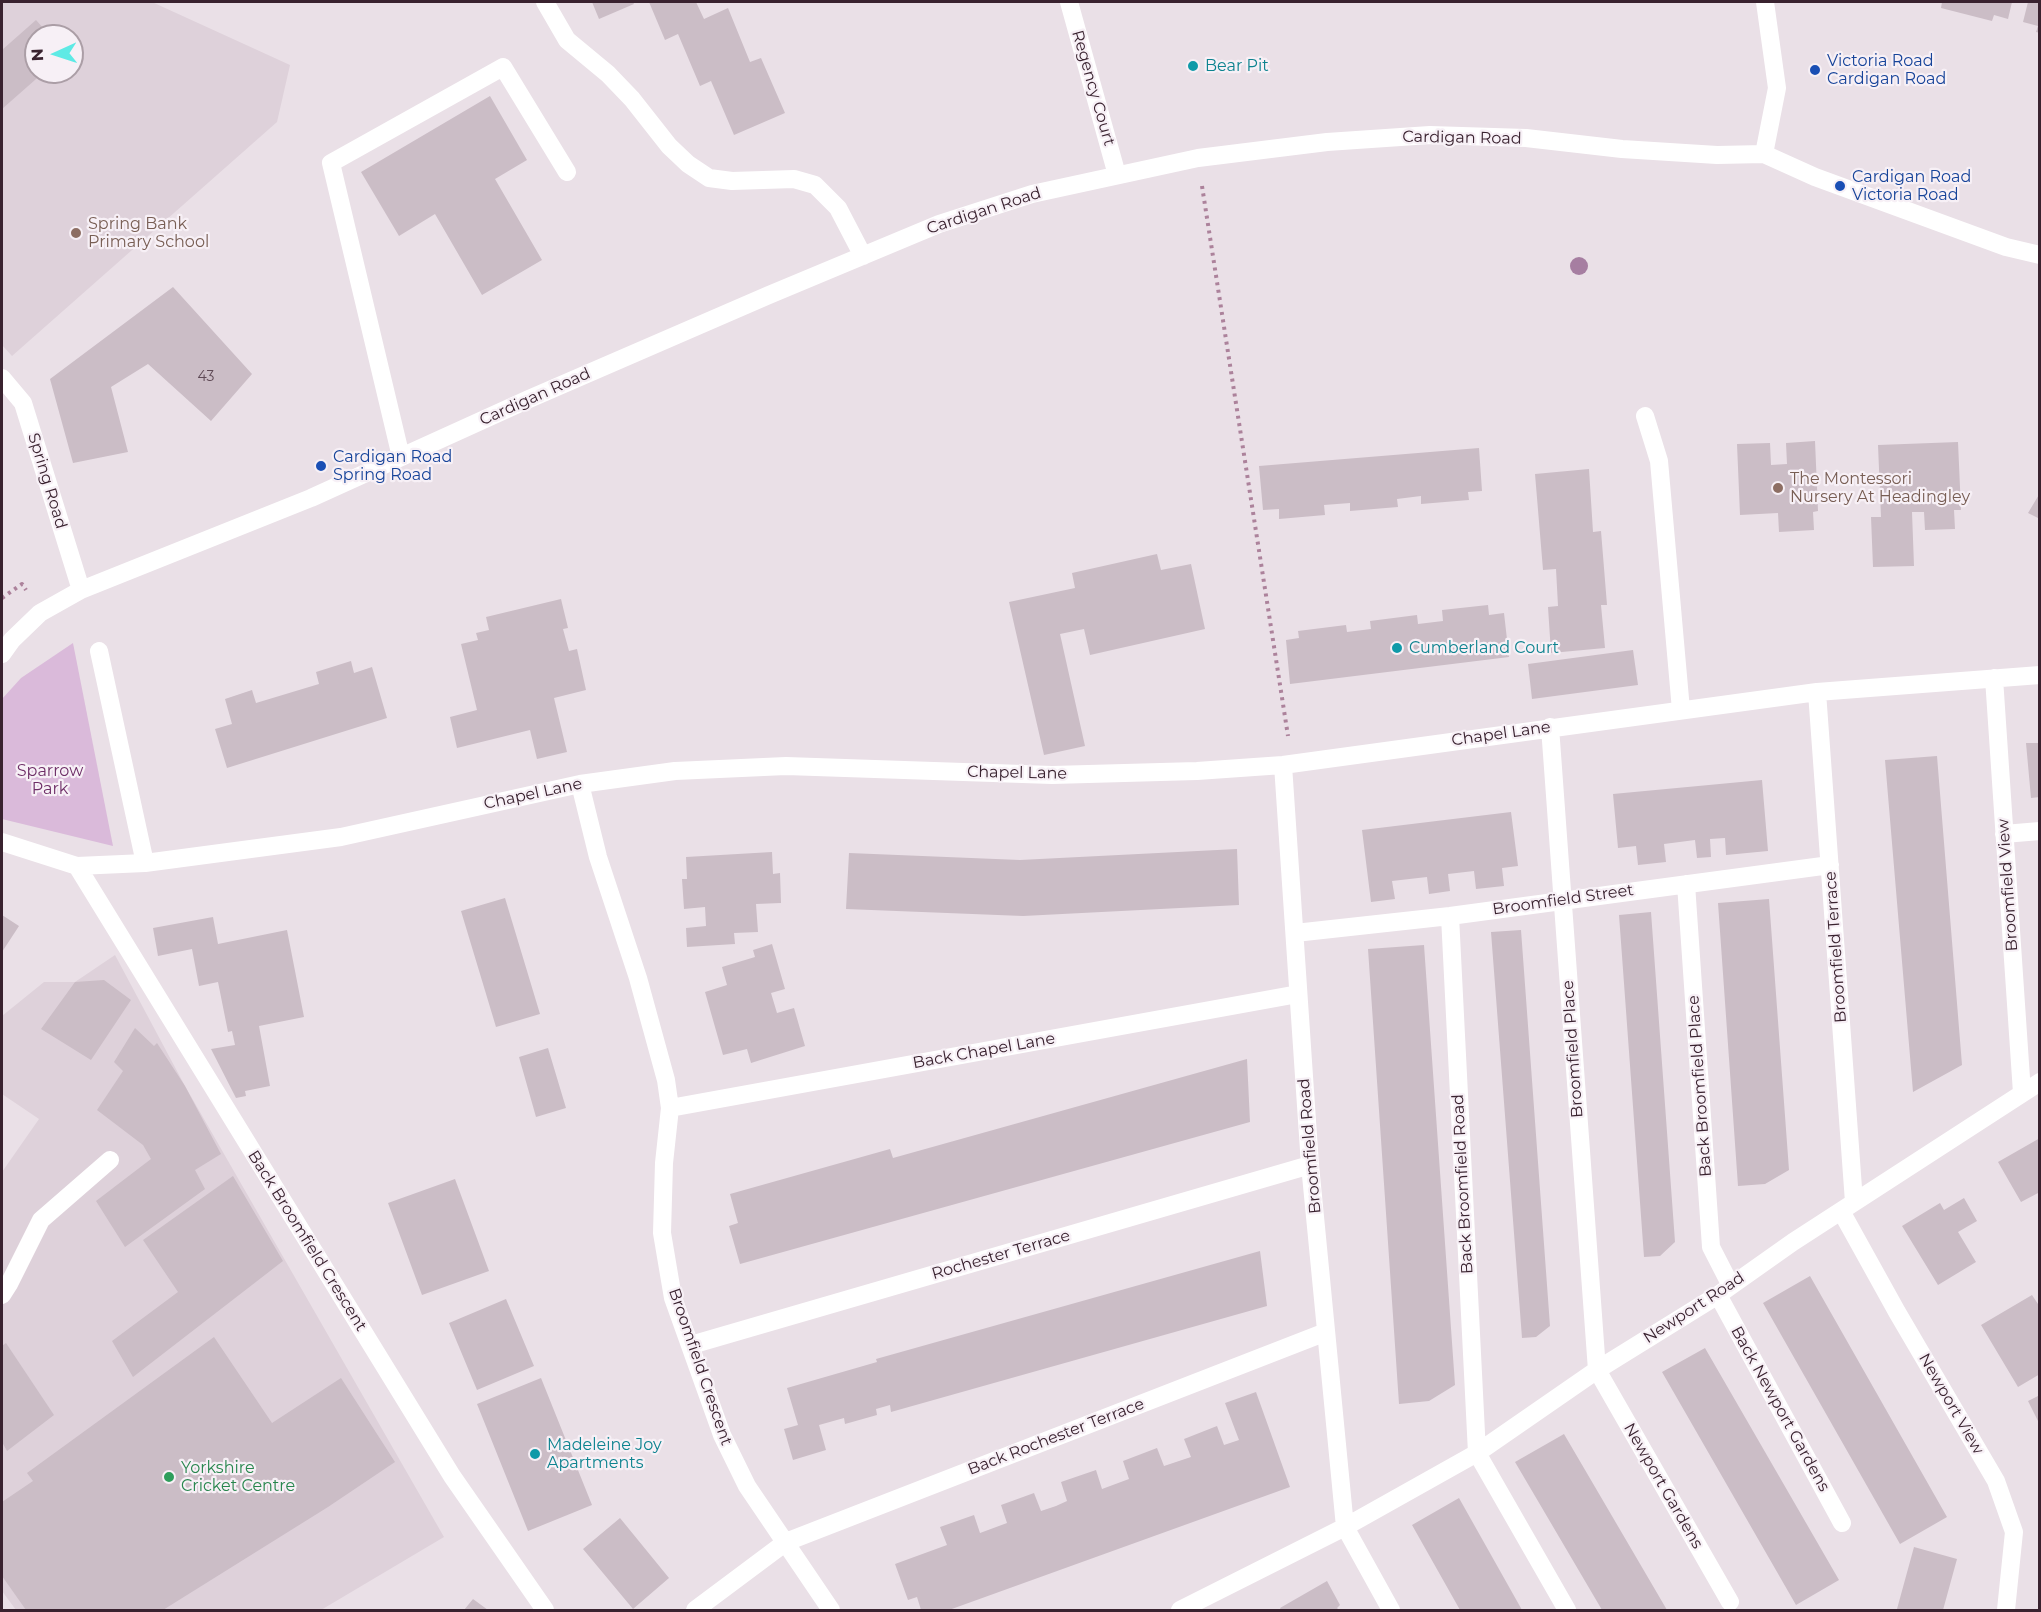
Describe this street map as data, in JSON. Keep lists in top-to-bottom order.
{
  "streets": {
    "street": [
      "Regency Court",
      "Cardigan Road",
      "Spring Road",
      "Chapel Lane",
      "Broomfield View",
      "Broomfield Street",
      "Broomfield Terrace",
      "Broomfield Place",
      "Back Chapel Lane",
      "Back Broomfield Place",
      "Broomfield Road",
      "Back Broomfield Road",
      "Back Broomfield Crescent",
      "Rochester Terrace",
      "Newport Road",
      "Broomfield Crescent",
      "Newport View",
      "Back Newport Gardens",
      "Back Rochester Terrace",
      "Newport Gardens"
    ]
  },
  "crossings": [
    ["Regency Court", "Cardigan Road"],
    ["Cardigan Road", "Spring Road"],
    ["Chapel Lane", "Broomfield View"],
    ["Chapel Lane", "Broomfield Terrace"],
    ["Chapel Lane", "Broomfield Place"],
    ["Chapel Lane", "Broomfield Road"],
    ["Chapel Lane", "Back Broomfield Crescent"],
    ["Chapel Lane", "Broomfield Crescent"],
    ["Broomfield View", "Newport Road"],
    ["Broomfield Street", "Broomfield Terrace"],
    ["Broomfield Street", "Broomfield Place"],
    ["Broomfield Street", "Back Broomfield Place"],
    ["Broomfield Street", "Broomfield Road"],
    ["Broomfield Street", "Back Broomfield Road"],
    ["Broomfield Terrace", "Newport Road"],
    ["Broomfield Terrace", "Newport View"],
    ["Broomfield Place", "Newport Road"],
    ["Broomfield Place", "Newport Gardens"],
    ["Back Chapel Lane", "Broomfield Road"],
    ["Back Chapel Lane", "Broomfield Crescent"],
    ["Back Broomfield Place", "Newport Road"],
    ["Back Broomfield Place", "Back Newport Gardens"],
    ["Broomfield Road", "Rochester Terrace"],
    ["Broomfield Road", "Newport Road"],
    ["Broomfield Road", "Back Rochester Terrace"],
    ["Back Broomfield Road", "Newport Road"],
    ["Rochester Terrace", "Broomfield Crescent"],
    ["Newport Road", "Newport View"],
    ["Newport Road", "Back Newport Gardens"],
    ["Newport Road", "Newport Gardens"],
    ["Broomfield Crescent", "Back Rochester Terrace"]
  ],
  "parks": ["Sparrow Park"],
  "places": [
    "Bear Pit",
    "Victoria Road Cardigan Road",
    "Cardigan Road Victoria Road",
    "Spring Bank Primary School",
    "Cardigan Road Spring Road",
    "The Montessori Nursery At Headingley",
    "Cumberland Court",
    "Madeleine Joy Apartments",
    "Yorkshire Cricket Centre"
  ],
  "house_numbers": ["43"],
  "north": "left"
}
